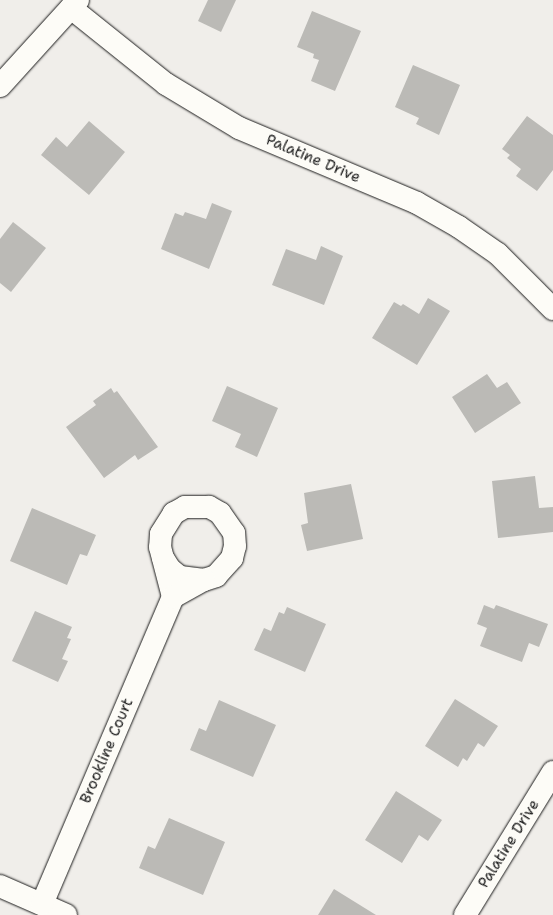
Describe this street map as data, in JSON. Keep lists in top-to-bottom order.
{
  "streets": {
    "street": ["Palatine Drive", "Brookline Court"]
  }
}
